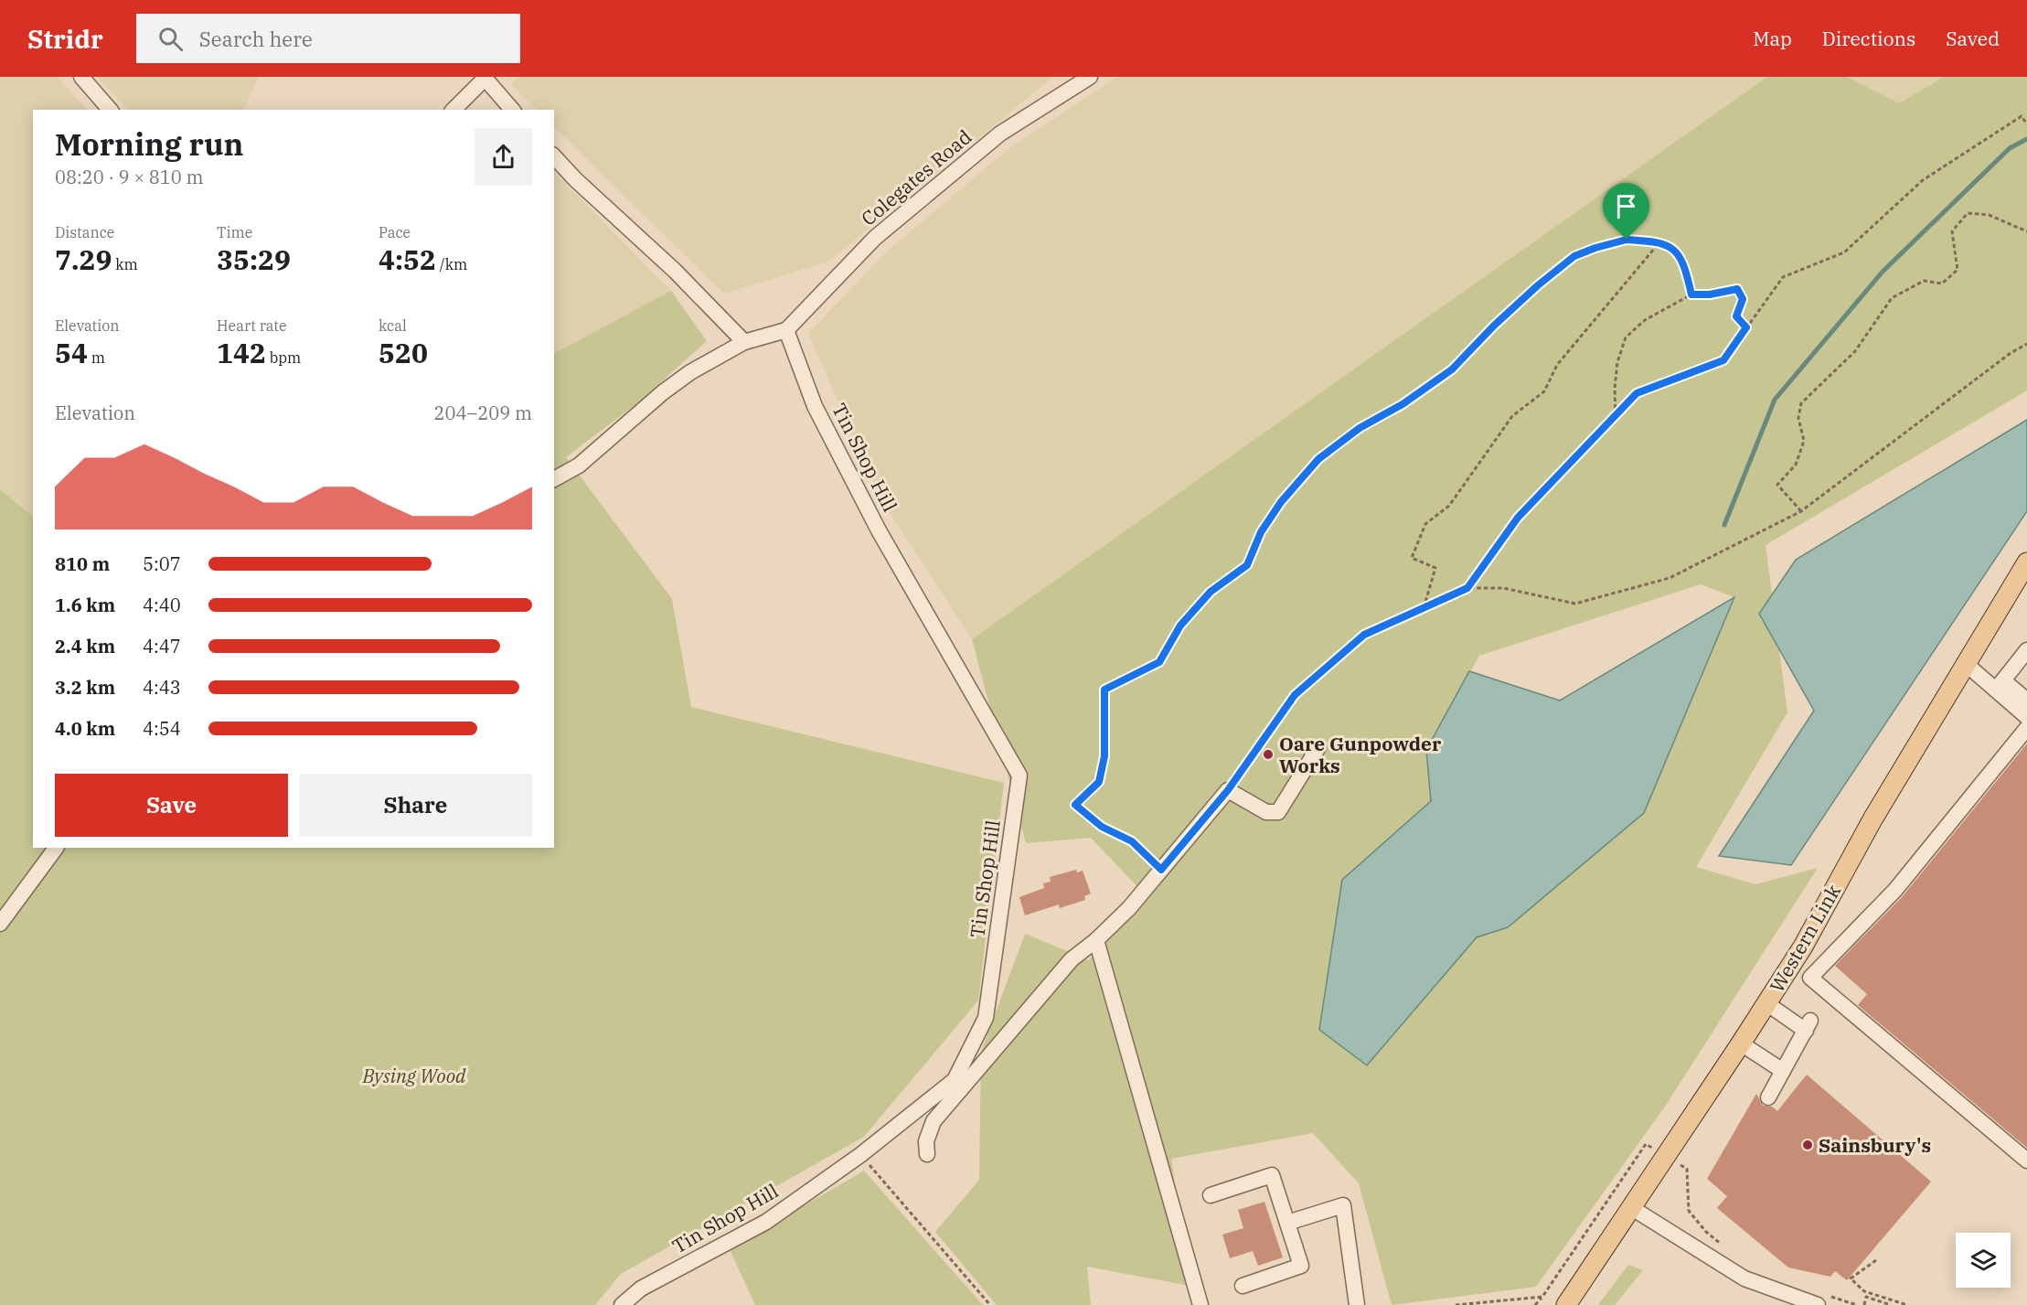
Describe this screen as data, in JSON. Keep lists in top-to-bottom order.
{
  "streets": {
    "main road": ["Western Link"],
    "street": ["Colegates Road", "Tin Shop Hill"]
  },
  "crossings": [
    ["Colegates Road", "Tin Shop Hill"]
  ],
  "parks": ["Bysing Wood"],
  "places": ["Oare Gunpowder Works", "Sainsbury's"],
  "page": {
    "header": "Stridr",
    "search": "Search here",
    "nav": ["Map", "Directions", "Saved"],
    "heading": ["Morning run", "08:20 · 9 × 810 m"],
    "stats": [
      ["Distance", "7.29 km"],
      ["Time", "35:29"],
      ["Pace", "4:52 /km"],
      ["Elevation", "54 m"],
      ["Heart rate", "142 bpm"],
      ["kcal", "520"]
    ],
    "chart": ["Elevation", "204–209 m"],
    "list": [
      {
        "name": "810 m",
        "note": "5:07"
      },
      {
        "name": "1.6 km",
        "note": "4:40"
      },
      {
        "name": "2.4 km",
        "note": "4:47"
      },
      {
        "name": "3.2 km",
        "note": "4:43"
      },
      {
        "name": "4.0 km",
        "note": "4:54"
      }
    ],
    "buttons": ["Save", "Share"]
  }
}
